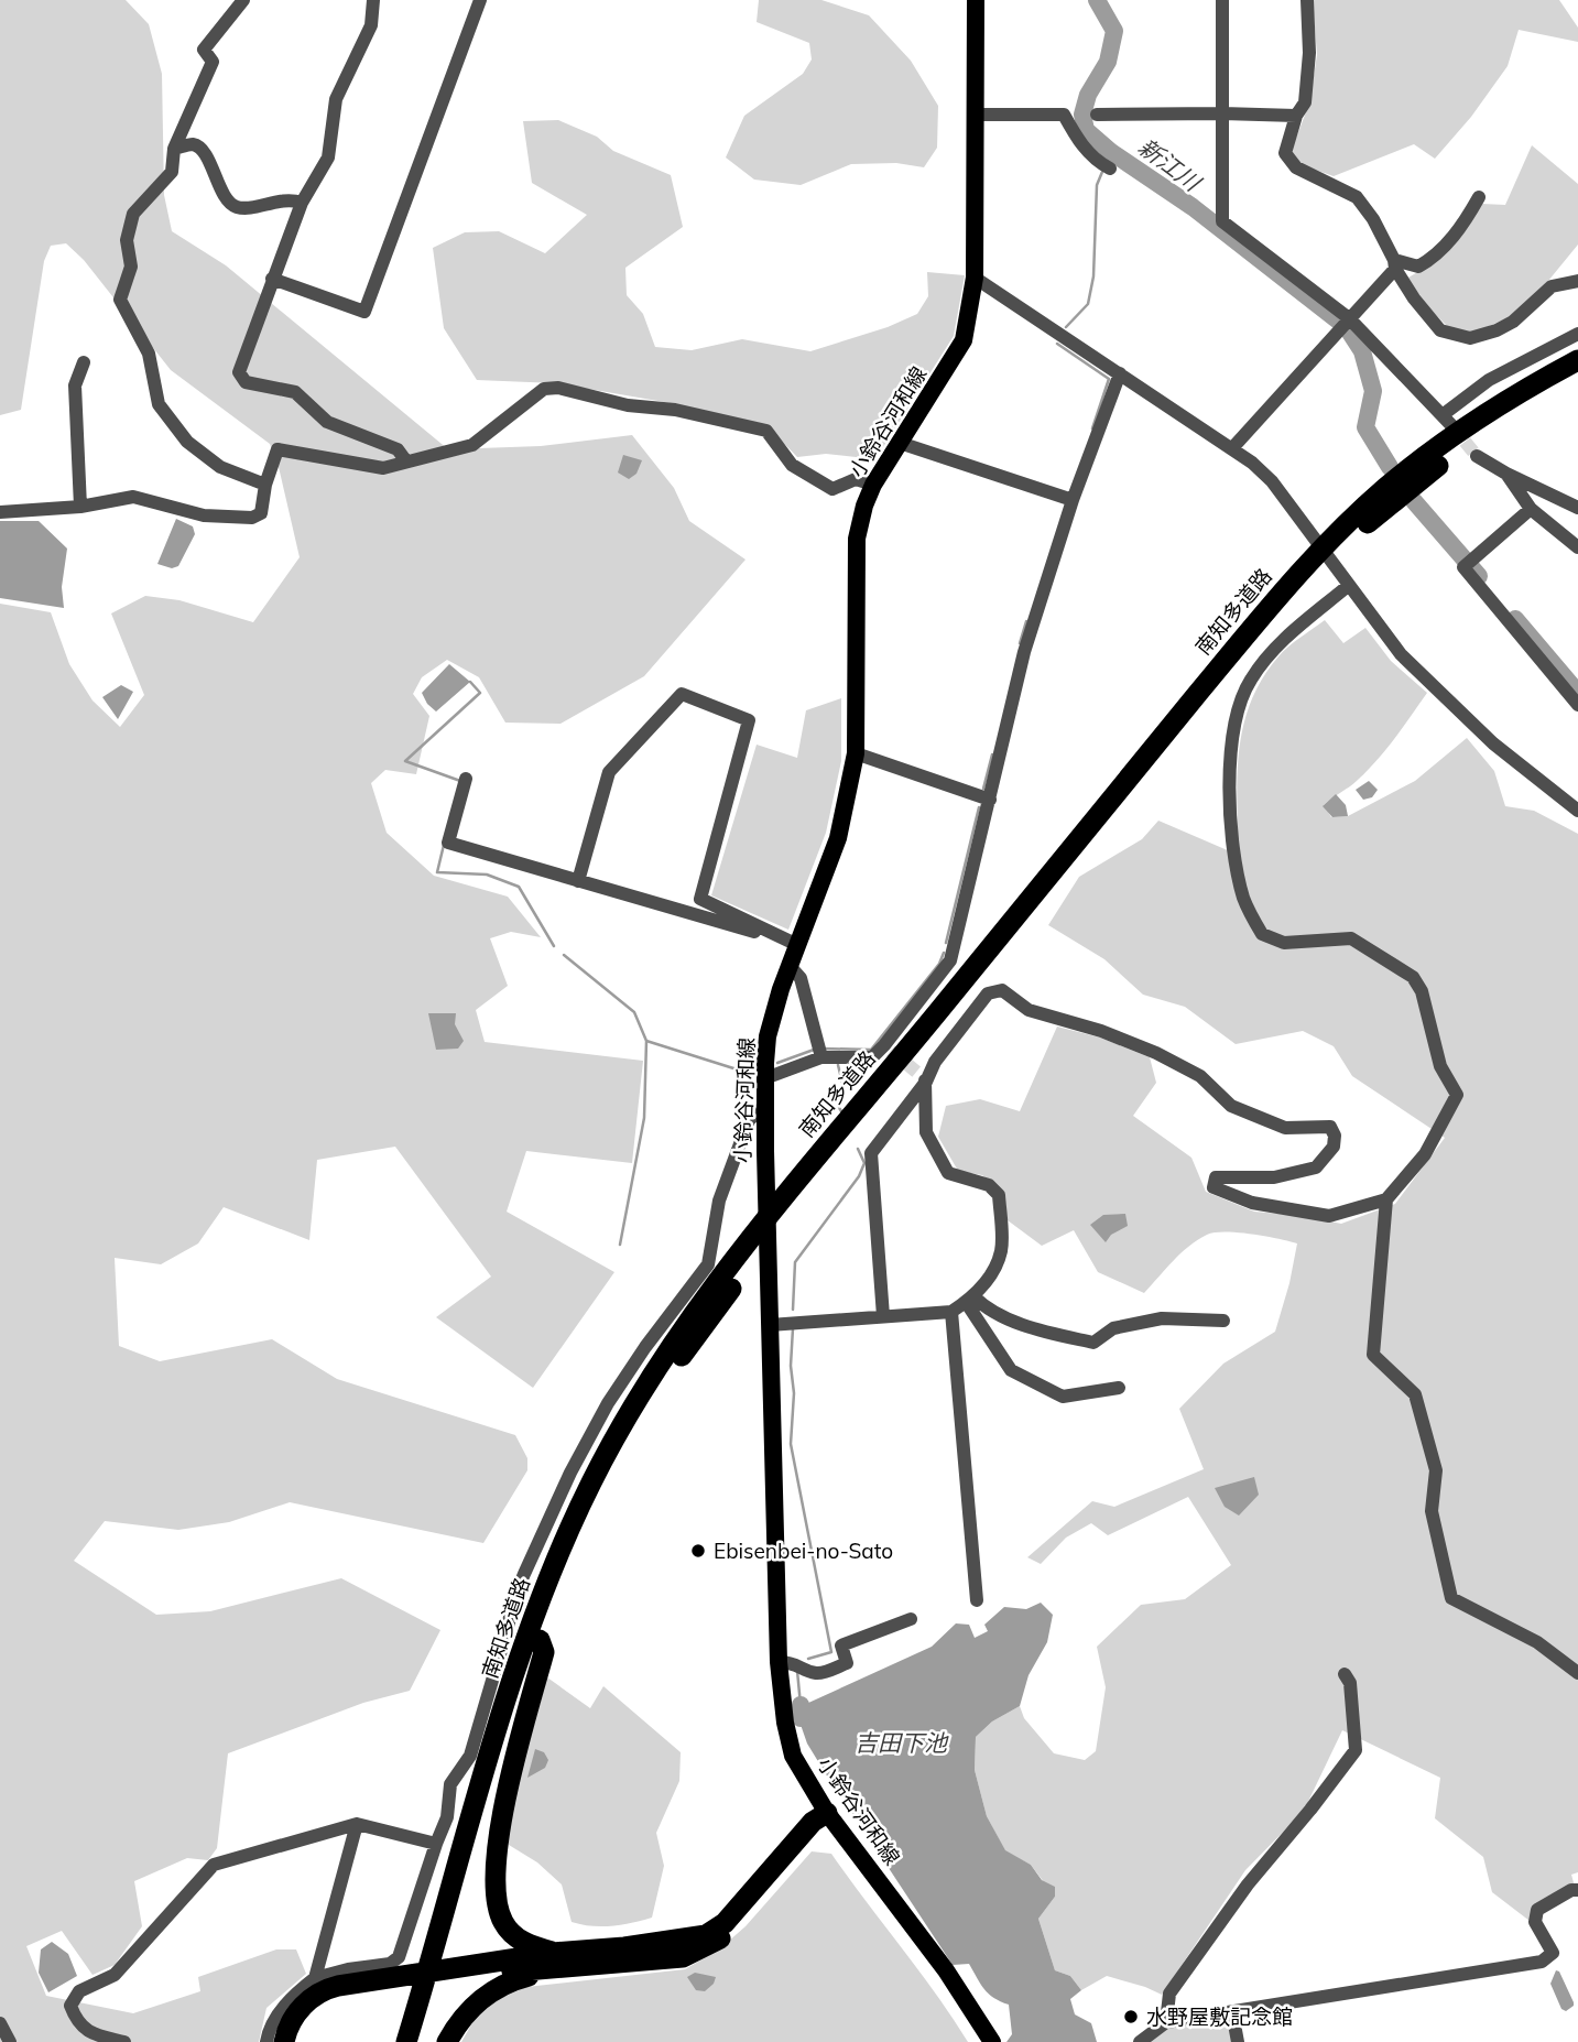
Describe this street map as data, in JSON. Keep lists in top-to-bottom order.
{
  "streets": {
    "highway": ["南知多道路"],
    "main road": ["小鈴谷河和線"]
  },
  "water": ["新江川", "吉田下池"],
  "places": ["Ebisenbei-no-Sato", "水野屋敷記念館"]
}
